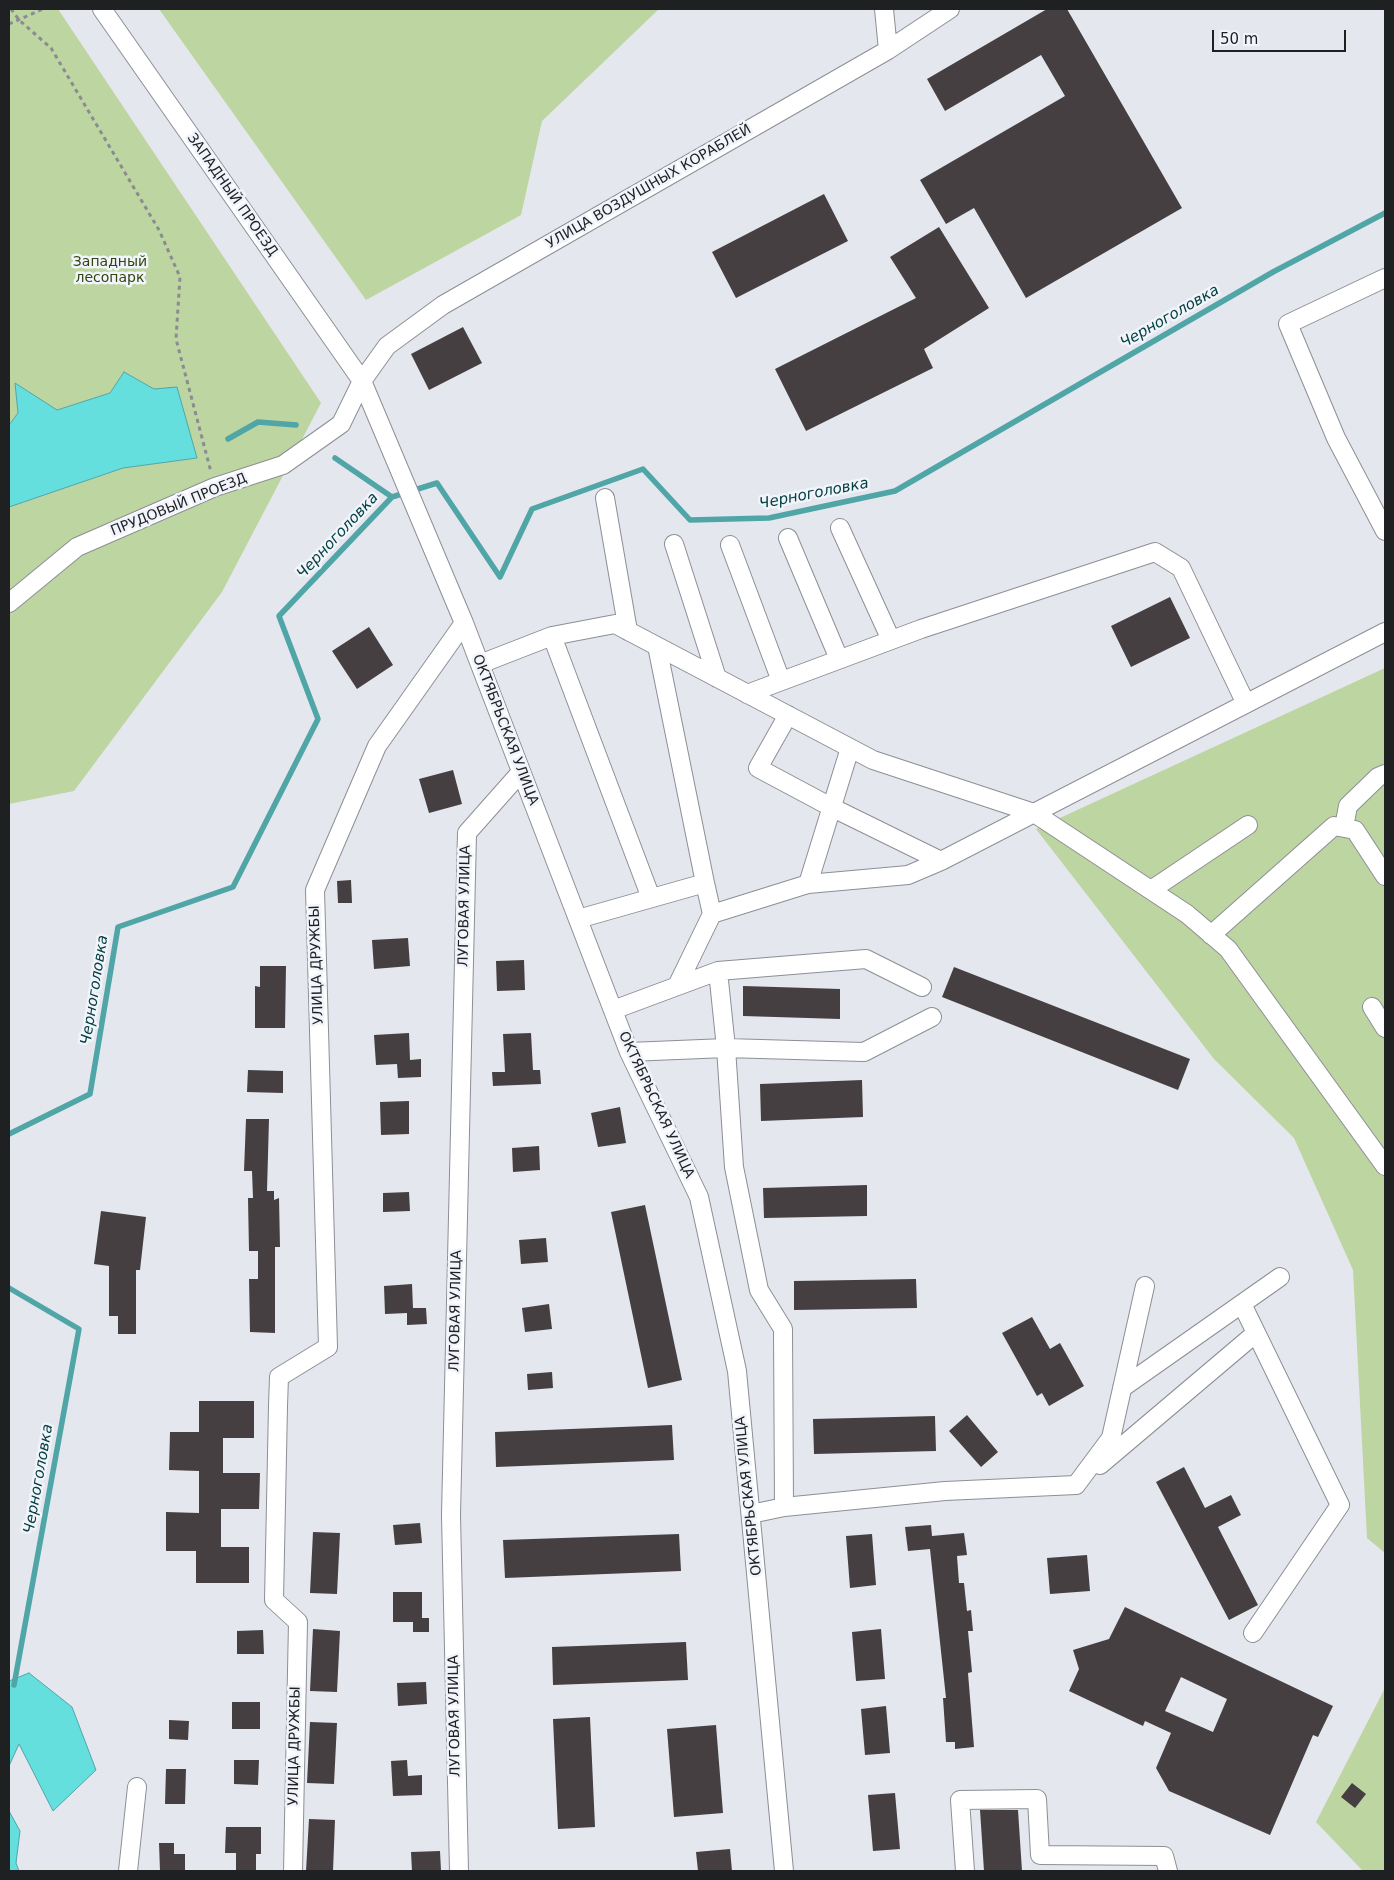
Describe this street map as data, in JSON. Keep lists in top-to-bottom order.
{
  "streets": {
    "street": [
      "УЛИЦА ВОЗДУШНЫХ КОРАБЛЕЙ",
      "ЗАПАДНЫЙ ПРОЕЗД",
      "ПРУДОВЫЙ ПРОЕЗД",
      "ОКТЯБРЬСКАЯ УЛИЦА",
      "ЛУГОВАЯ УЛИЦА",
      "УЛИЦА ДРУЖБЫ"
    ]
  },
  "crossings": [
    ["УЛИЦА ВОЗДУШНЫХ КОРАБЛЕЙ", "ЗАПАДНЫЙ ПРОЕЗД"],
    ["УЛИЦА ВОЗДУШНЫХ КОРАБЛЕЙ", "ПРУДОВЫЙ ПРОЕЗД"],
    ["УЛИЦА ВОЗДУШНЫХ КОРАБЛЕЙ", "ОКТЯБРЬСКАЯ УЛИЦА"],
    ["ЗАПАДНЫЙ ПРОЕЗД", "ПРУДОВЫЙ ПРОЕЗД"],
    ["ЗАПАДНЫЙ ПРОЕЗД", "ОКТЯБРЬСКАЯ УЛИЦА"],
    ["ПРУДОВЫЙ ПРОЕЗД", "ОКТЯБРЬСКАЯ УЛИЦА"],
    ["ОКТЯБРЬСКАЯ УЛИЦА", "ЛУГОВАЯ УЛИЦА"],
    ["ОКТЯБРЬСКАЯ УЛИЦА", "УЛИЦА ДРУЖБЫ"]
  ],
  "water": ["Черноголовка"],
  "parks": ["Западный лесопарк"],
  "scale_bar": "50 m"
}
